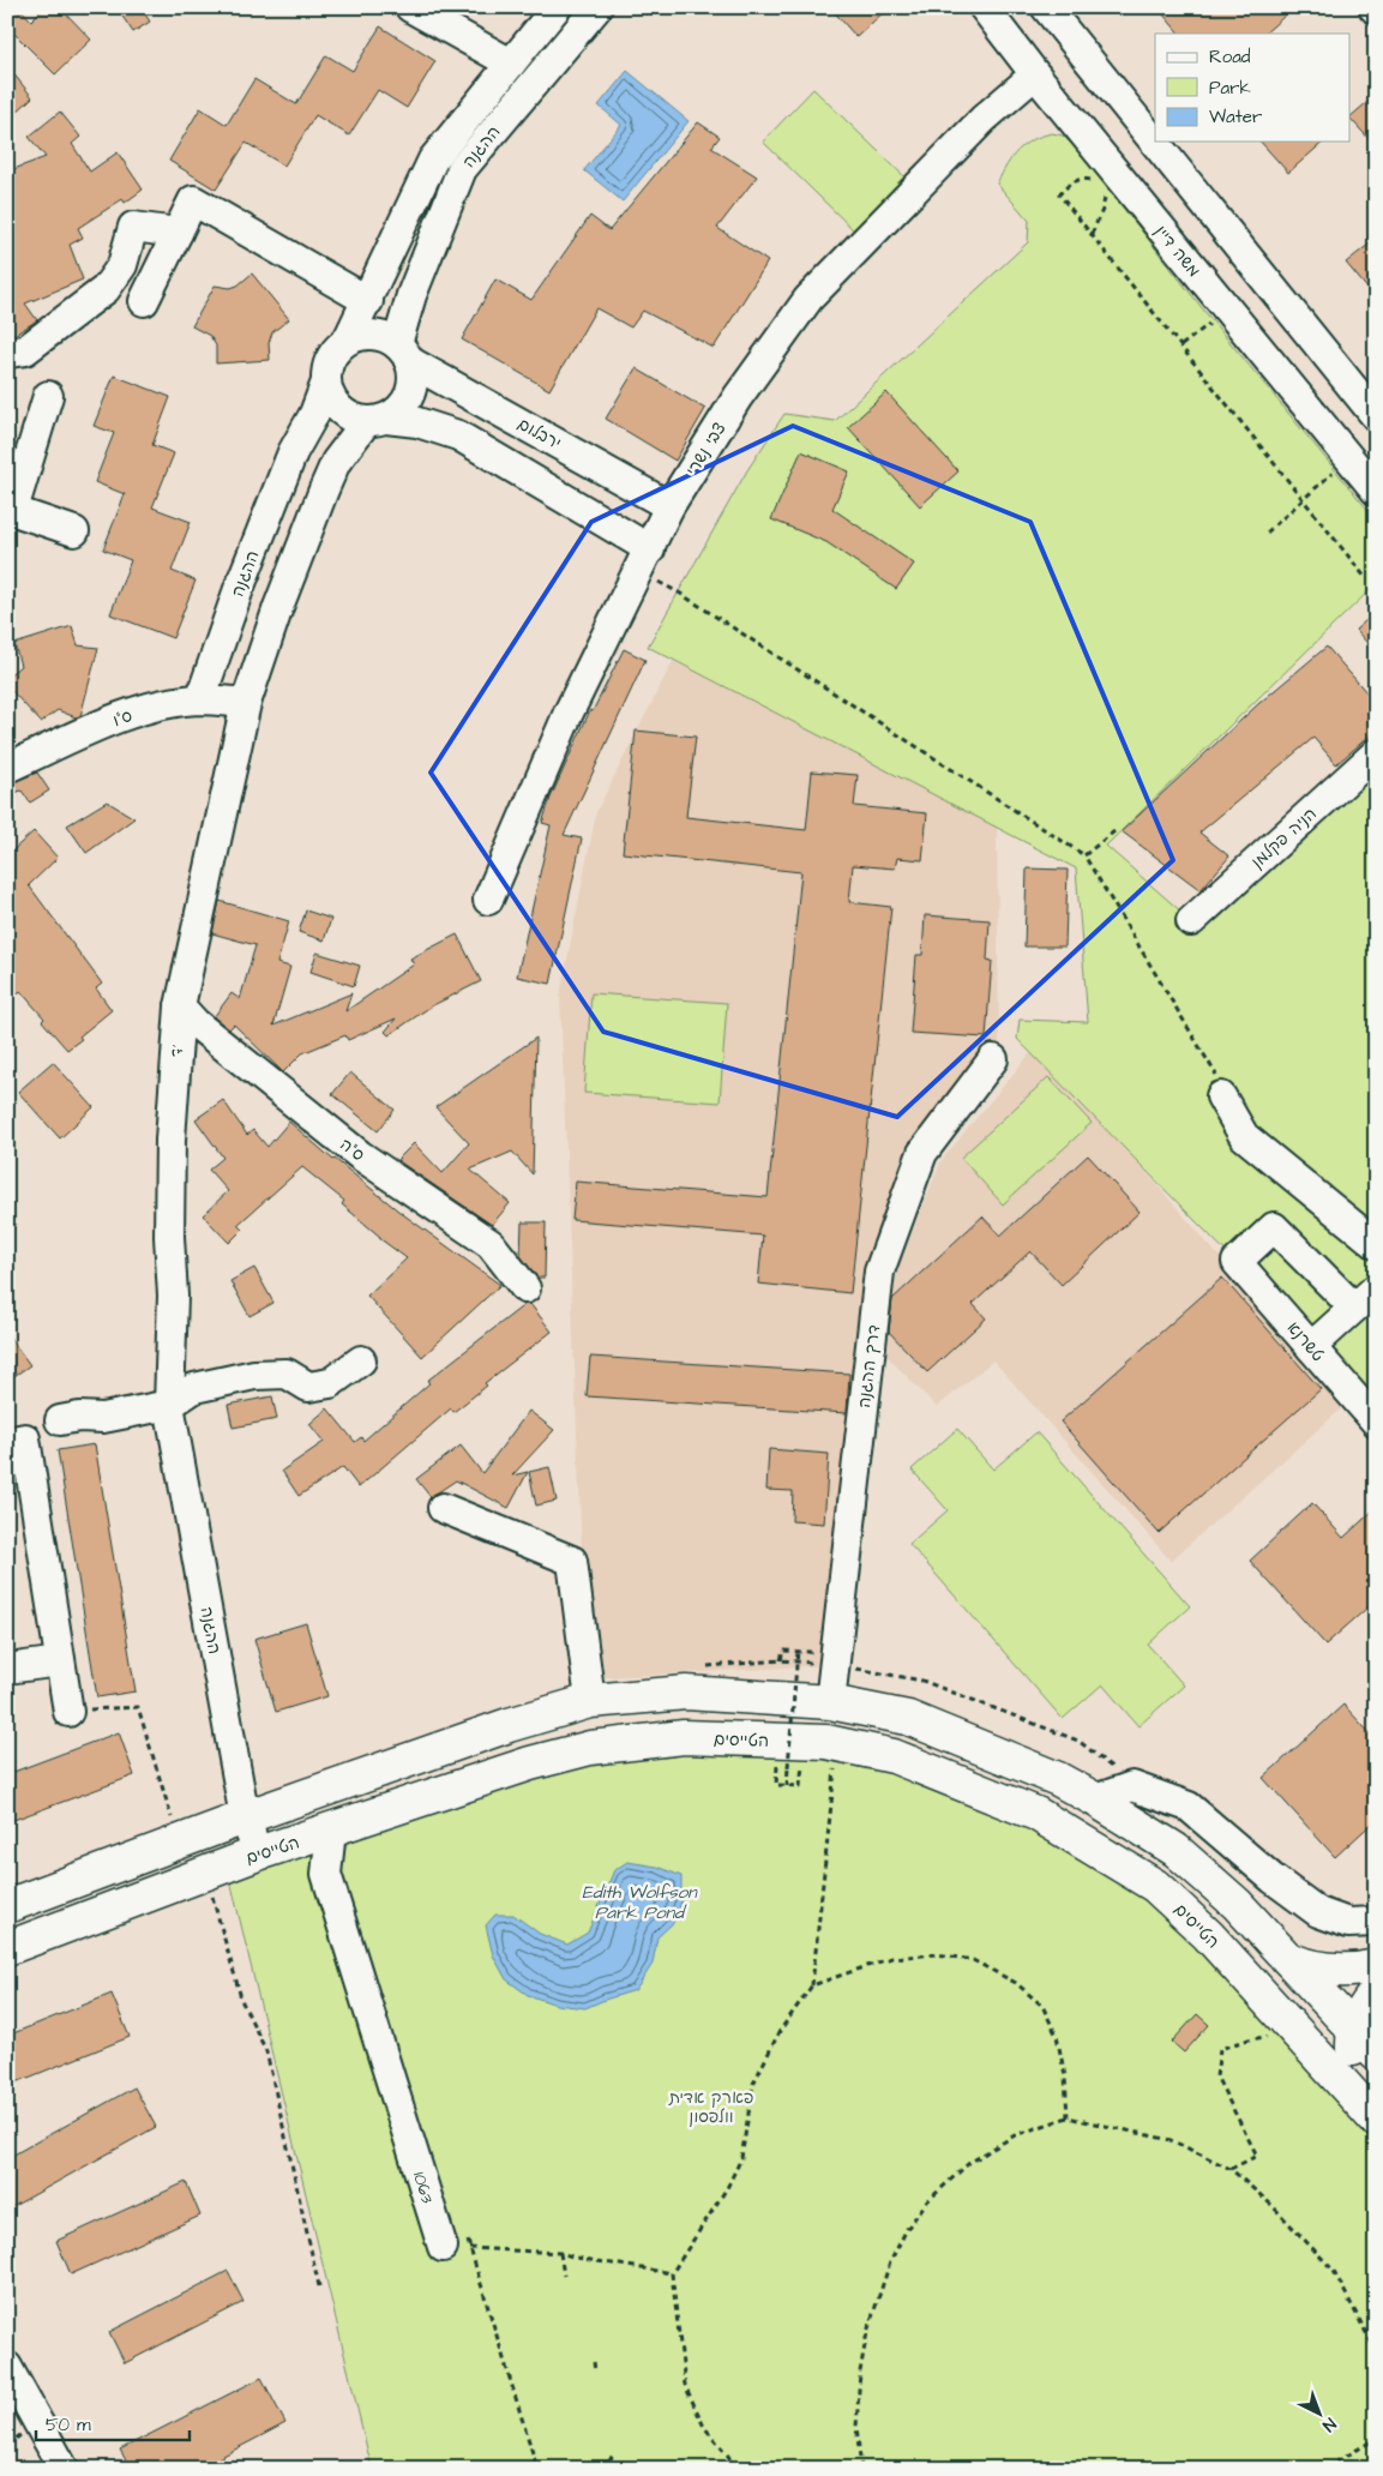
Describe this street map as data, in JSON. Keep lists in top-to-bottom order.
{
  "streets": {
    "main road": ["הטייסים"],
    "street": [
      "ההגנה",
      "משה דיין",
      "ירבלום",
      "צבי נשרי",
      "ס\"ו",
      "הניה פקלמן",
      "ד'",
      "ס\"ה",
      "טשרנא",
      "דרך ההגנה",
      "1063"
    ]
  },
  "crossings": [
    ["ההגנה", "ירבלום"],
    ["ההגנה", "ס\"ו"],
    ["ההגנה", "ד'"],
    ["ההגנה", "הטייסים"],
    ["משה דיין", "צבי נשרי"],
    ["ירבלום", "צבי נשרי"],
    ["ס\"ו", "ד'"],
    ["ד'", "ס\"ה"],
    ["הטייסים", "1063"]
  ],
  "water": ["Edith Wolfson Park Pond"],
  "parks": ["פארק אדית וולפסון"],
  "legend": ["Road", "Park", "Water"],
  "scale_bar": "50 m",
  "north": "bottom right"
}
